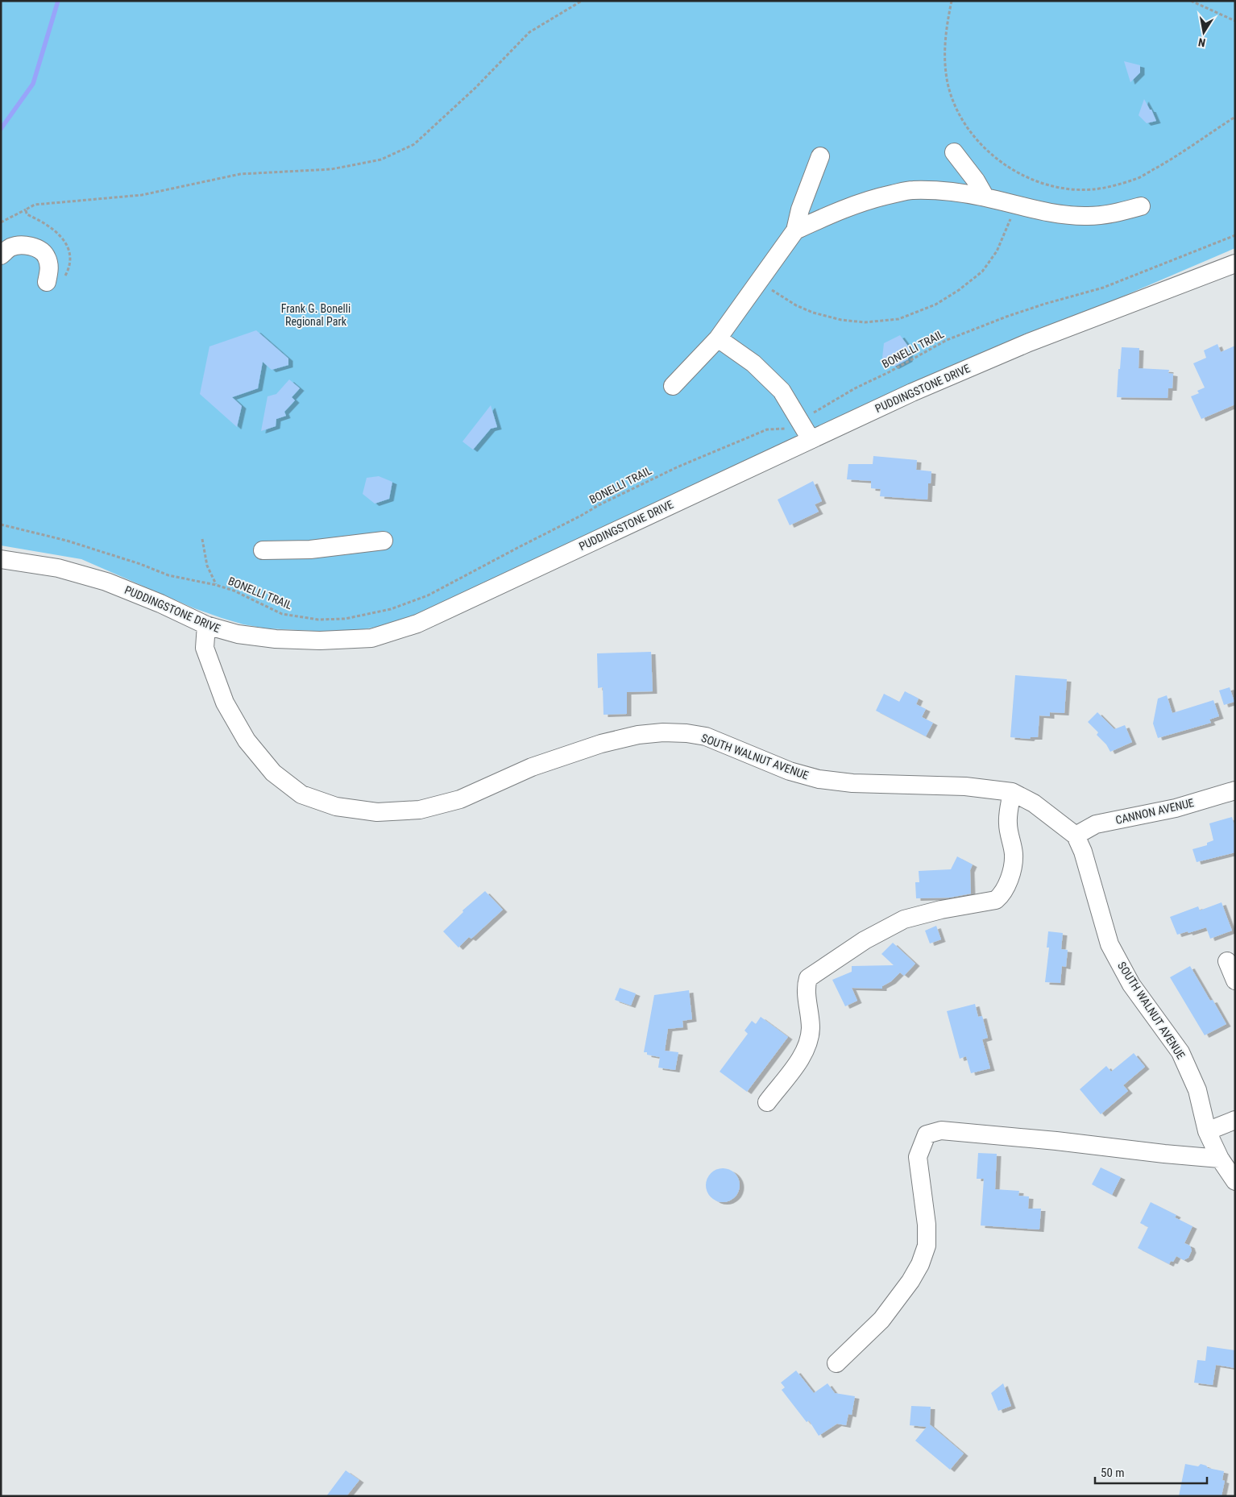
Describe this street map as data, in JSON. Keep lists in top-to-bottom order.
{
  "streets": {
    "street": ["PUDDINGSTONE DRIVE", "SOUTH WALNUT AVENUE", "CANNON AVENUE"],
    "path": ["BONELLI TRAIL"]
  },
  "crossings": [
    ["PUDDINGSTONE DRIVE", "SOUTH WALNUT AVENUE"],
    ["SOUTH WALNUT AVENUE", "CANNON AVENUE"]
  ],
  "parks": ["Frank G. Bonelli Regional Park"],
  "scale_bar": "50 m",
  "north": "bottom"
}
